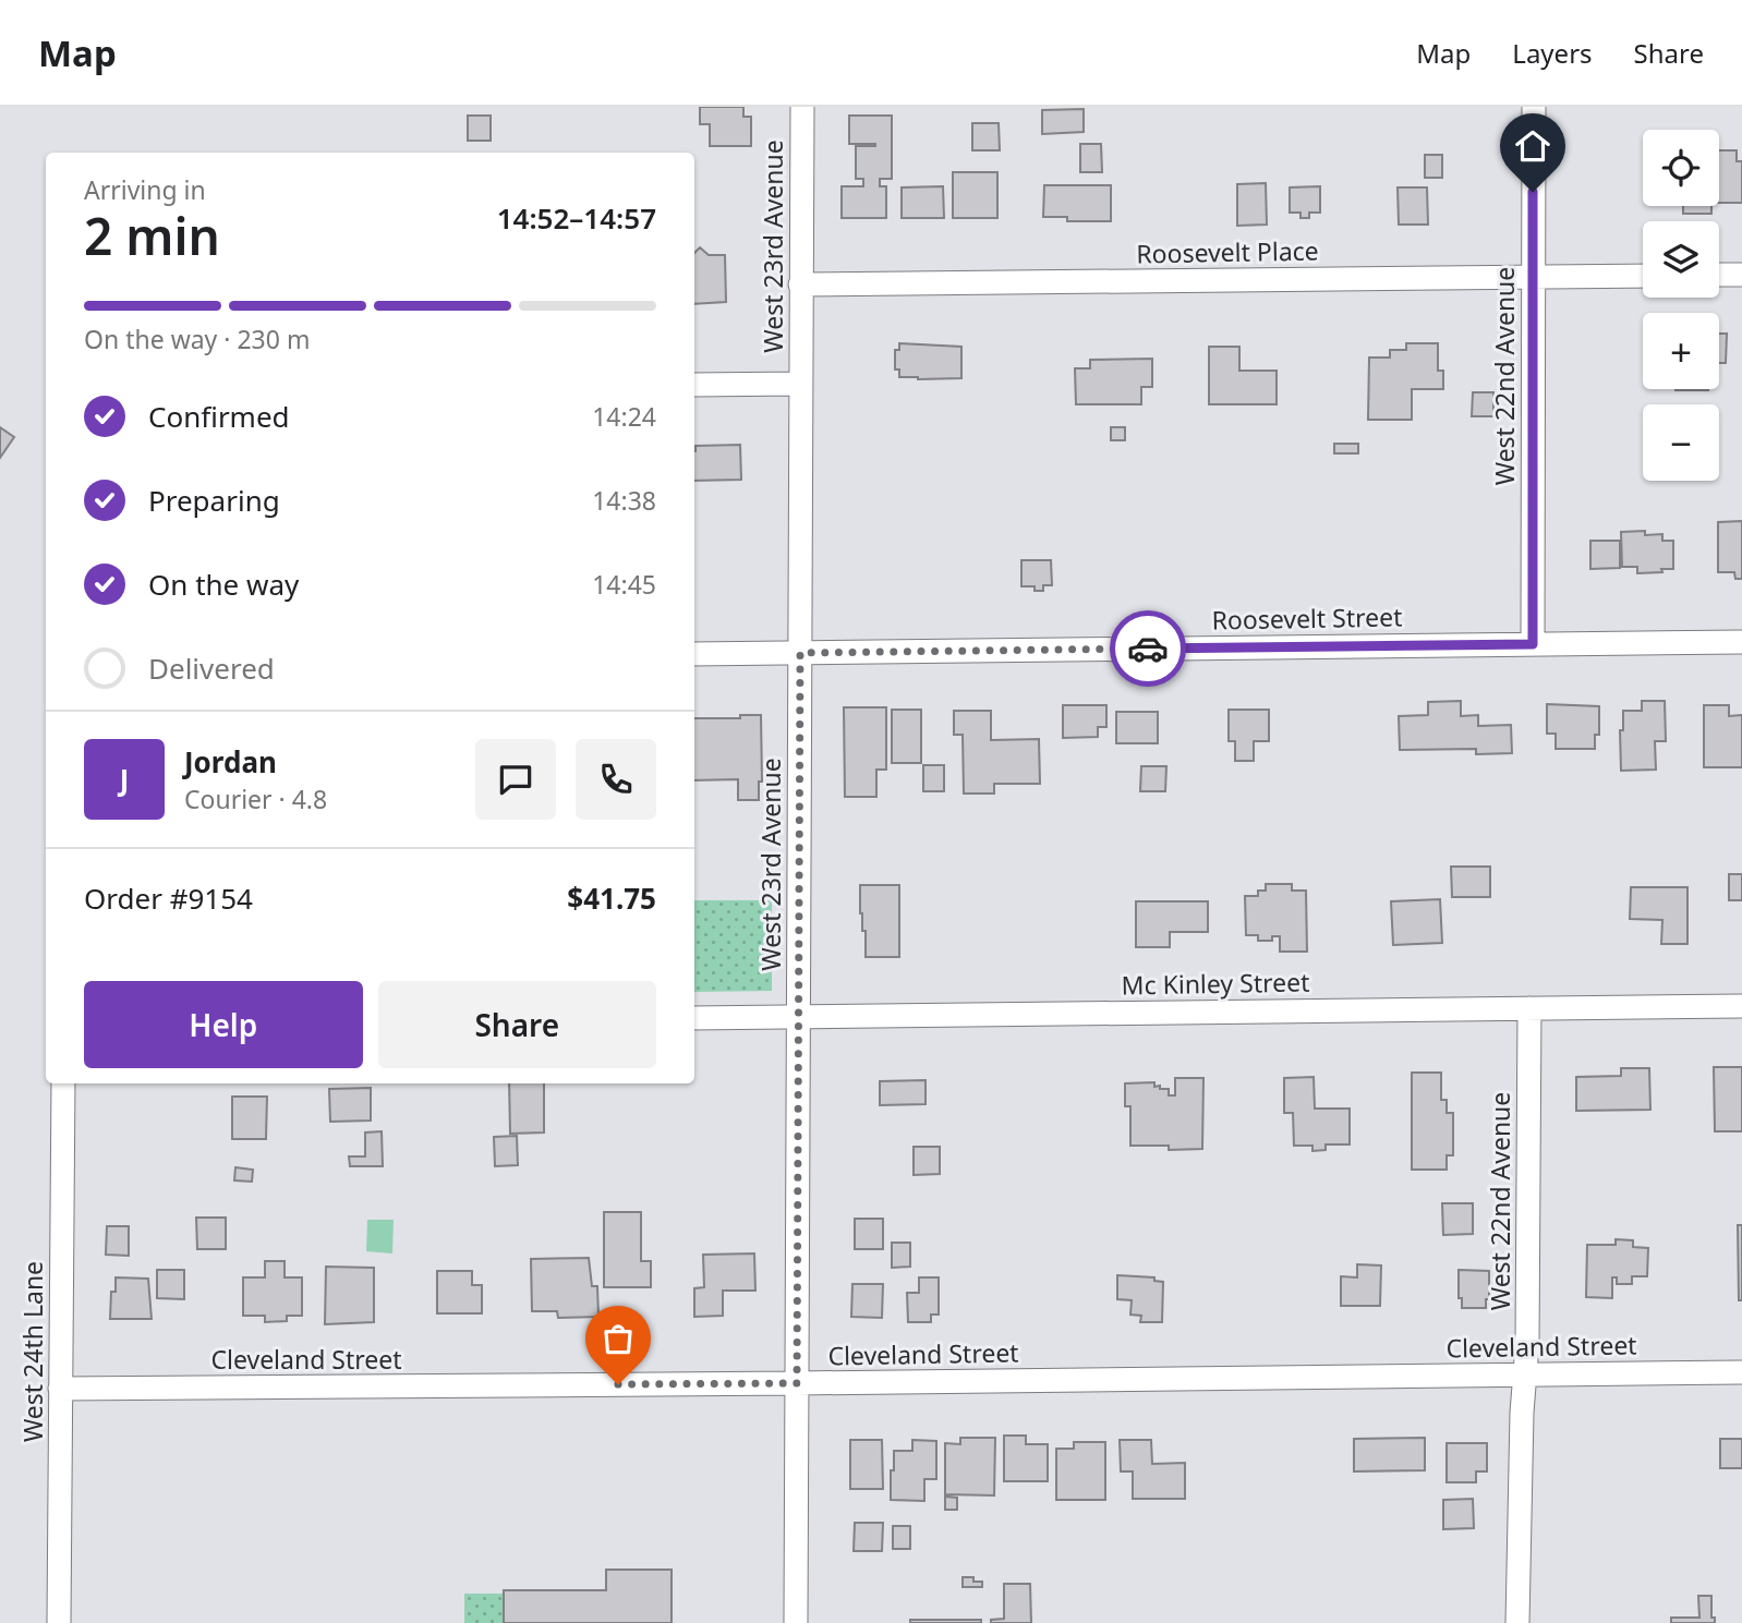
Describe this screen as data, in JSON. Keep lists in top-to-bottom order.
{
  "streets": {
    "street": [
      "West 23rd Avenue",
      "Roosevelt Place",
      "West 22nd Avenue",
      "Roosevelt Street",
      "Mc Kinley Street",
      "Cleveland Street",
      "West 24th Lane"
    ]
  },
  "crossings": [
    ["West 23rd Avenue", "Roosevelt Place"],
    ["West 23rd Avenue", "Roosevelt Street"],
    ["West 23rd Avenue", "Mc Kinley Street"],
    ["West 23rd Avenue", "Cleveland Street"],
    ["Roosevelt Place", "West 22nd Avenue"],
    ["West 22nd Avenue", "Roosevelt Street"],
    ["West 22nd Avenue", "Mc Kinley Street"],
    ["West 22nd Avenue", "Cleveland Street"],
    ["Cleveland Street", "West 24th Lane"]
  ],
  "page": {
    "header": "Map",
    "nav": ["Map", "Layers", "Share"],
    "map_buttons": ["+", "−"],
    "heading": ["2 min", "Arriving in", "14:52–14:57"],
    "panel": [
      "Jordan",
      "Courier · 4.8",
      "Order #9154",
      "$41.75"
    ],
    "bar": "On the way · 230 m",
    "list": [
      ["Confirmed", "14:24"],
      ["Preparing", "14:38"],
      ["On the way", "14:45"],
      "Delivered"
    ],
    "round": "J",
    "buttons": ["Help", "Share"]
  }
}
